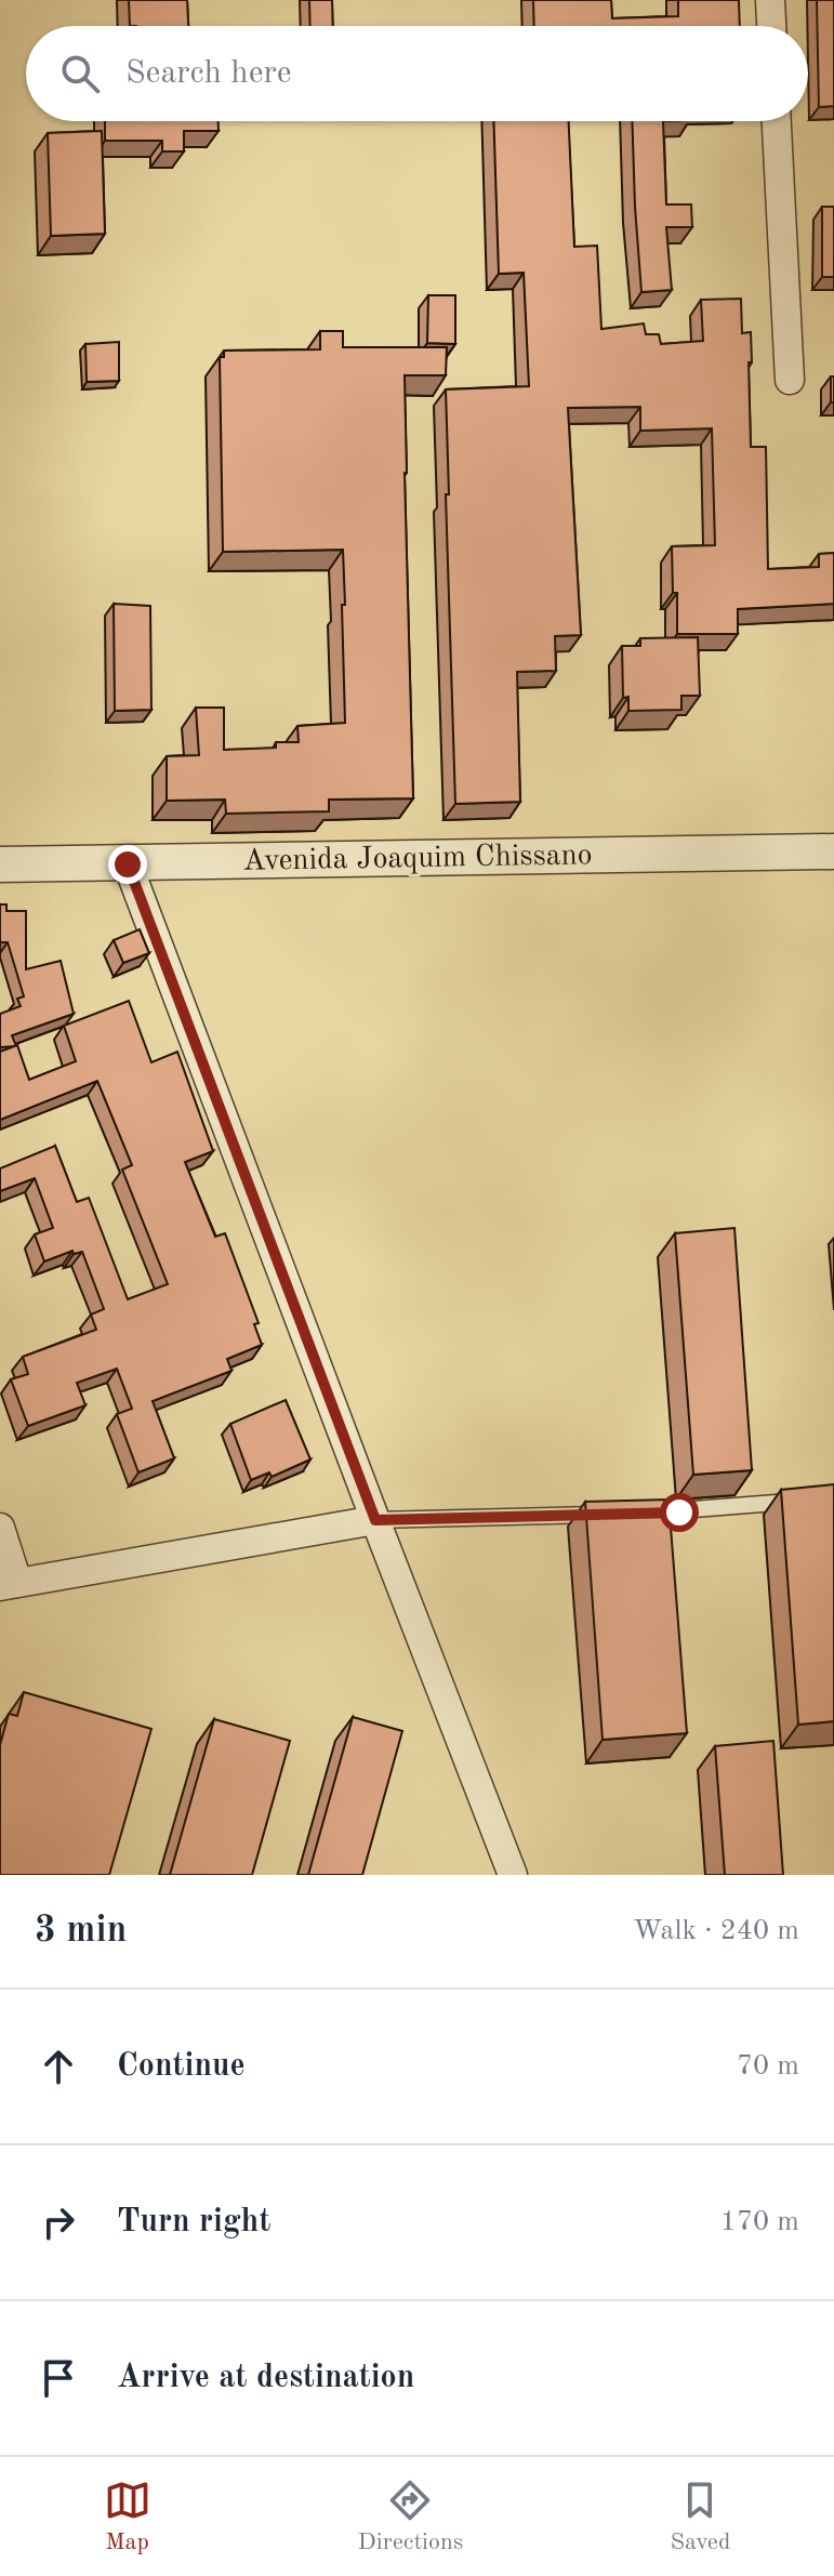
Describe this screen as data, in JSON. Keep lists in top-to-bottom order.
{
  "streets": {
    "street": ["Avenida Joaquim Chissano"]
  },
  "page": {
    "search": "Search here",
    "heading": ["3 min", "Walk · 240 m"],
    "list": [
      ["Continue", "70 m"],
      ["Turn right", "170 m"],
      "Arrive at destination"
    ],
    "nav": ["Map", "Directions", "Saved"]
  }
}
